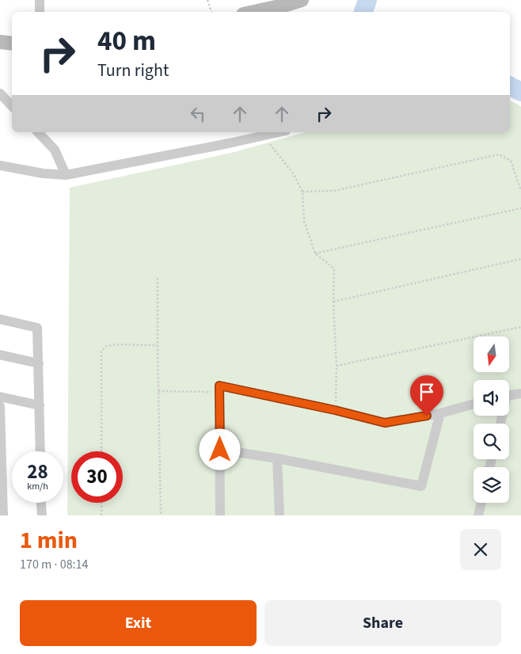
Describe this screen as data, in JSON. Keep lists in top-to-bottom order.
{
  "north": "bottom",
  "page": {
    "turn": ["40 m", "Turn right"],
    "speed": "28 km/h",
    "limit": "30",
    "heading": ["1 min", "170 m · 08:14"],
    "buttons": ["Exit", "Share"]
  }
}
